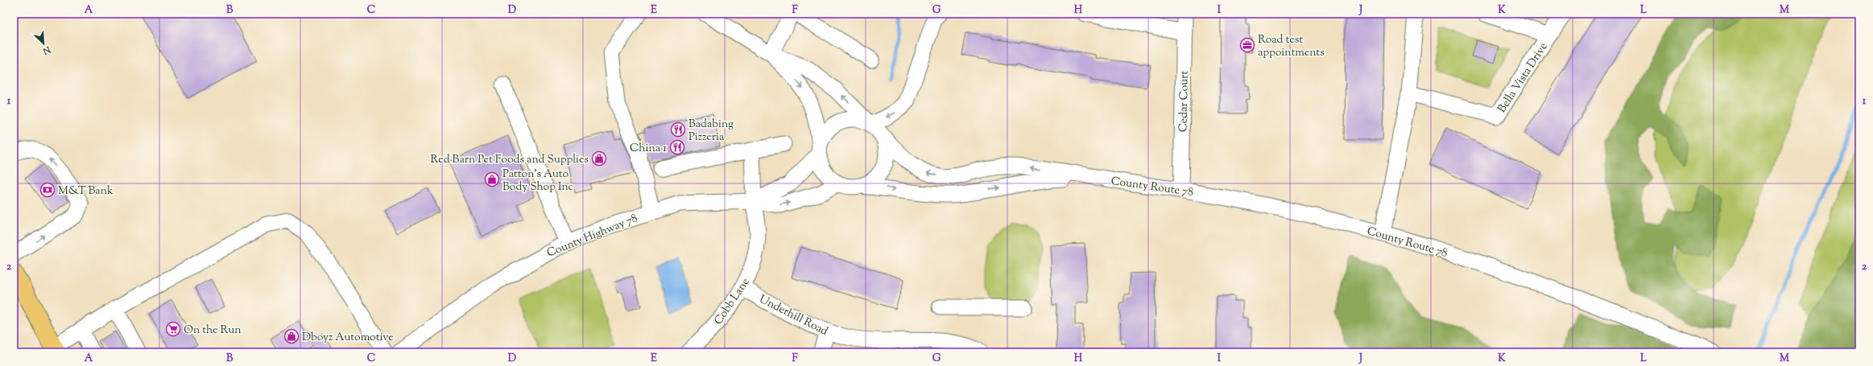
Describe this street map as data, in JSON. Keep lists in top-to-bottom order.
{
  "streets": {
    "street": [
      "Bella Vista Drive",
      "Cedar Court",
      "County Route 78",
      "County Highway 78",
      "Cobb Lane",
      "Underhill Road"
    ]
  },
  "crossings": [
    ["Cedar Court", "County Route 78"],
    ["County Route 78", "County Highway 78"],
    ["County Highway 78", "Cobb Lane"],
    ["Cobb Lane", "Underhill Road"]
  ],
  "places": {
    "office": ["Road test appointments"],
    "restaurant": ["Badabing Pizzeria", "China 1"],
    "shop": ["Red Barn Pet Foods and Supplies", "Patton's Auto Body Shop Inc", "Dboyz Automotive"],
    "bank": ["M&T Bank"],
    "supermarket": ["On the Run"]
  },
  "north": "bottom right",
  "grid": {
    "columns": [
      "A",
      "B",
      "C",
      "D",
      "E",
      "F",
      "G",
      "H",
      "I",
      "J",
      "K",
      "L",
      "M"
    ],
    "rows": ["1", "2"]
  }
}
